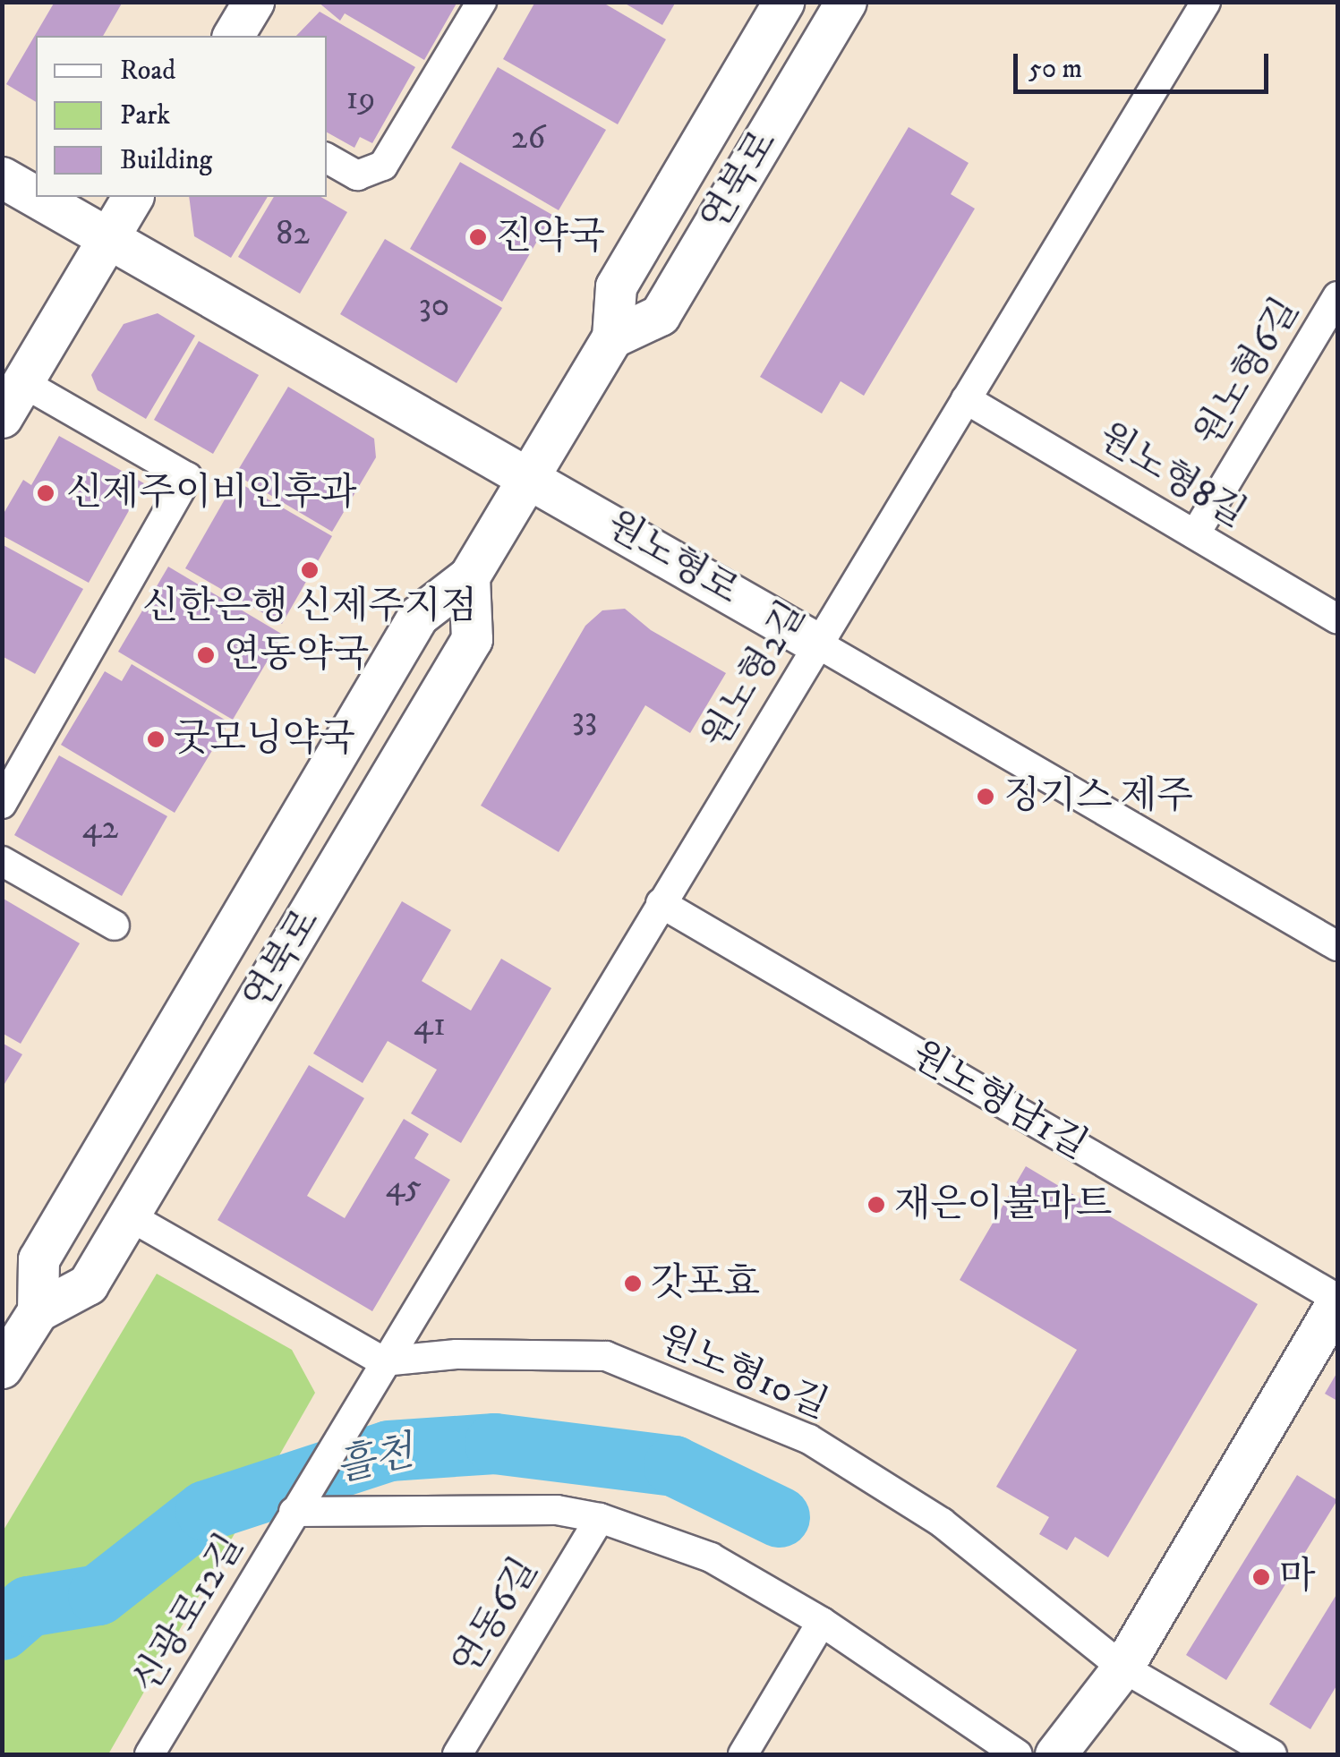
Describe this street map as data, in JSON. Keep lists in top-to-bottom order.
{
  "streets": {
    "main road": ["연북로", "원노형로", "원노형남1길"],
    "street": [
      "원노형6길",
      "원노형8길",
      "원노형2길",
      "원노형10길",
      "신광로12길",
      "연동6길"
    ]
  },
  "crossings": [
    ["연북로", "원노형로"],
    ["원노형6길", "원노형8길"],
    ["원노형8길", "원노형2길"],
    ["원노형로", "원노형2길"],
    ["원노형2길", "원노형남1길"],
    ["원노형2길", "원노형10길"],
    ["원노형2길", "신광로12길"],
    ["원노형남1길", "원노형10길"],
    ["원노형10길", "신광로12길"]
  ],
  "water": ["흘천"],
  "places": [
    "진약국",
    "신제주이비인후과",
    "신한은행 신제주지점",
    "연동약국",
    "굿모닝약국",
    "징기스 제주",
    "재은이불마트",
    "갓포효",
    "마"
  ],
  "house_numbers": [
    "19",
    "26",
    "82",
    "30",
    "33",
    "42",
    "41",
    "45"
  ],
  "legend": ["Road", "Park", "Building"],
  "scale_bar": "50 m"
}
